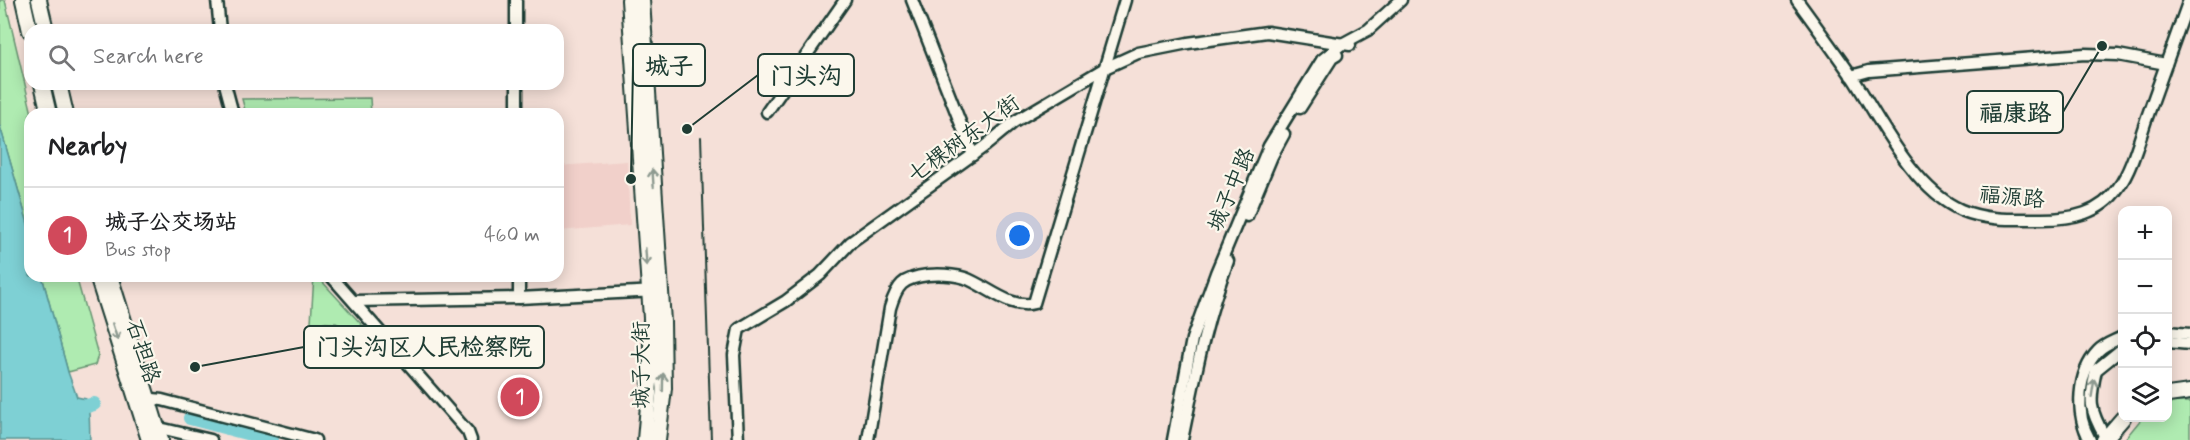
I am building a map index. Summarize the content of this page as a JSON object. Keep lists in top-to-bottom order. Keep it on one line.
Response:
{"streets":{"main road":["石担路","城子大街"],"street":["七棵树东大街","城子中路","福源路"]},"crossings":[["七棵树东大街","城子中路"]],"places":["福康路","门头沟","城子","门头沟区人民检察院"],"page":{"search":"Search here","heading":"Nearby","list":[{"mark":"1","name":"城子公交场站","note":"Bus stop","value":"460 m"}],"map_buttons":["+","−"],"pins":"1"}}
